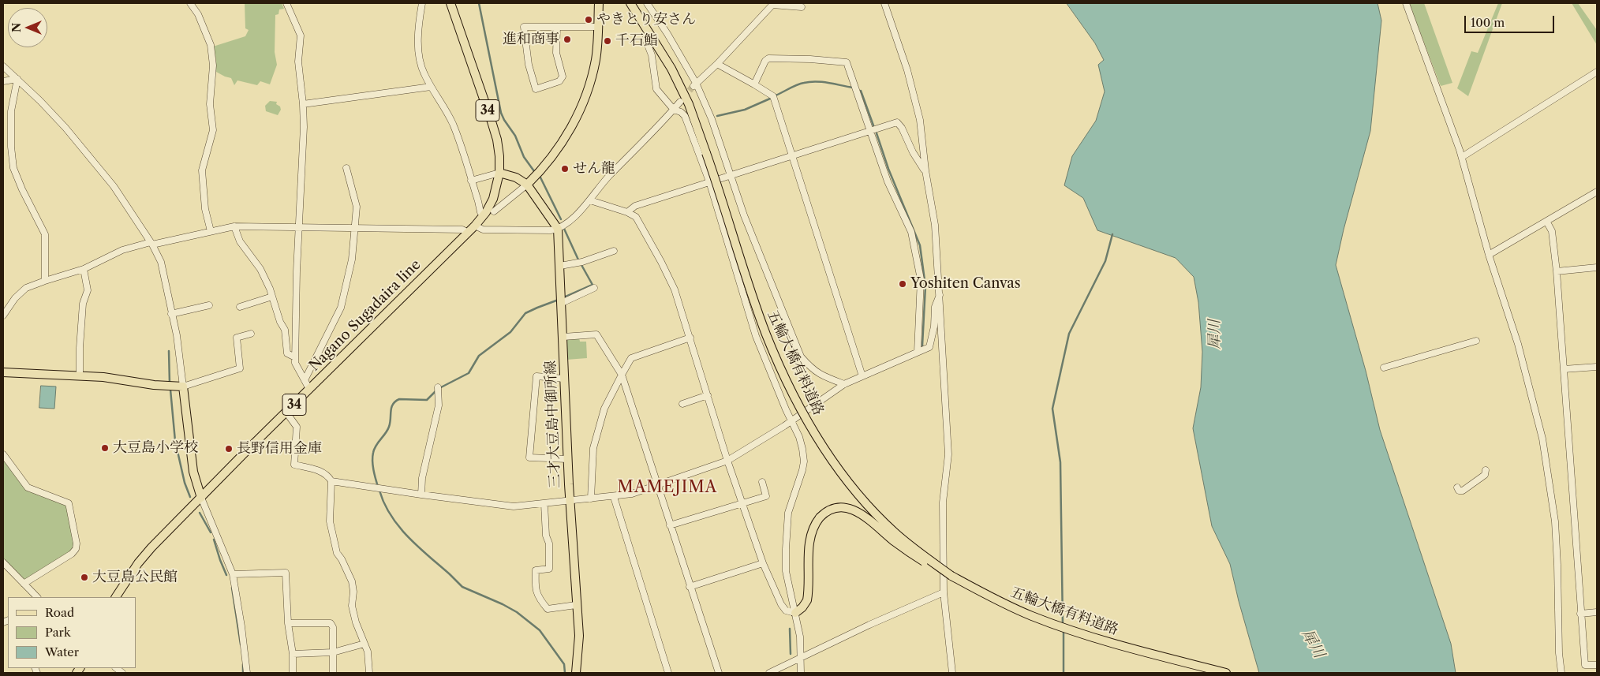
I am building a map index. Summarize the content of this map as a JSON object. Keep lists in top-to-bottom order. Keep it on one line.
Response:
{"streets":{"main road":["34","Nagano Sugadaira line","五輪大橋有料道路","三才大豆島中御所線"]},"districts":["MAMEJIMA"],"water":["犀川"],"places":["やきとり安さん","進和商事","千石鮨","せん龍","Yoshiten Canvas","大豆島小学校","長野信用金庫","大豆島公民館"],"legend":["Road","Park","Water"],"scale_bar":"100 m","north":"left"}
